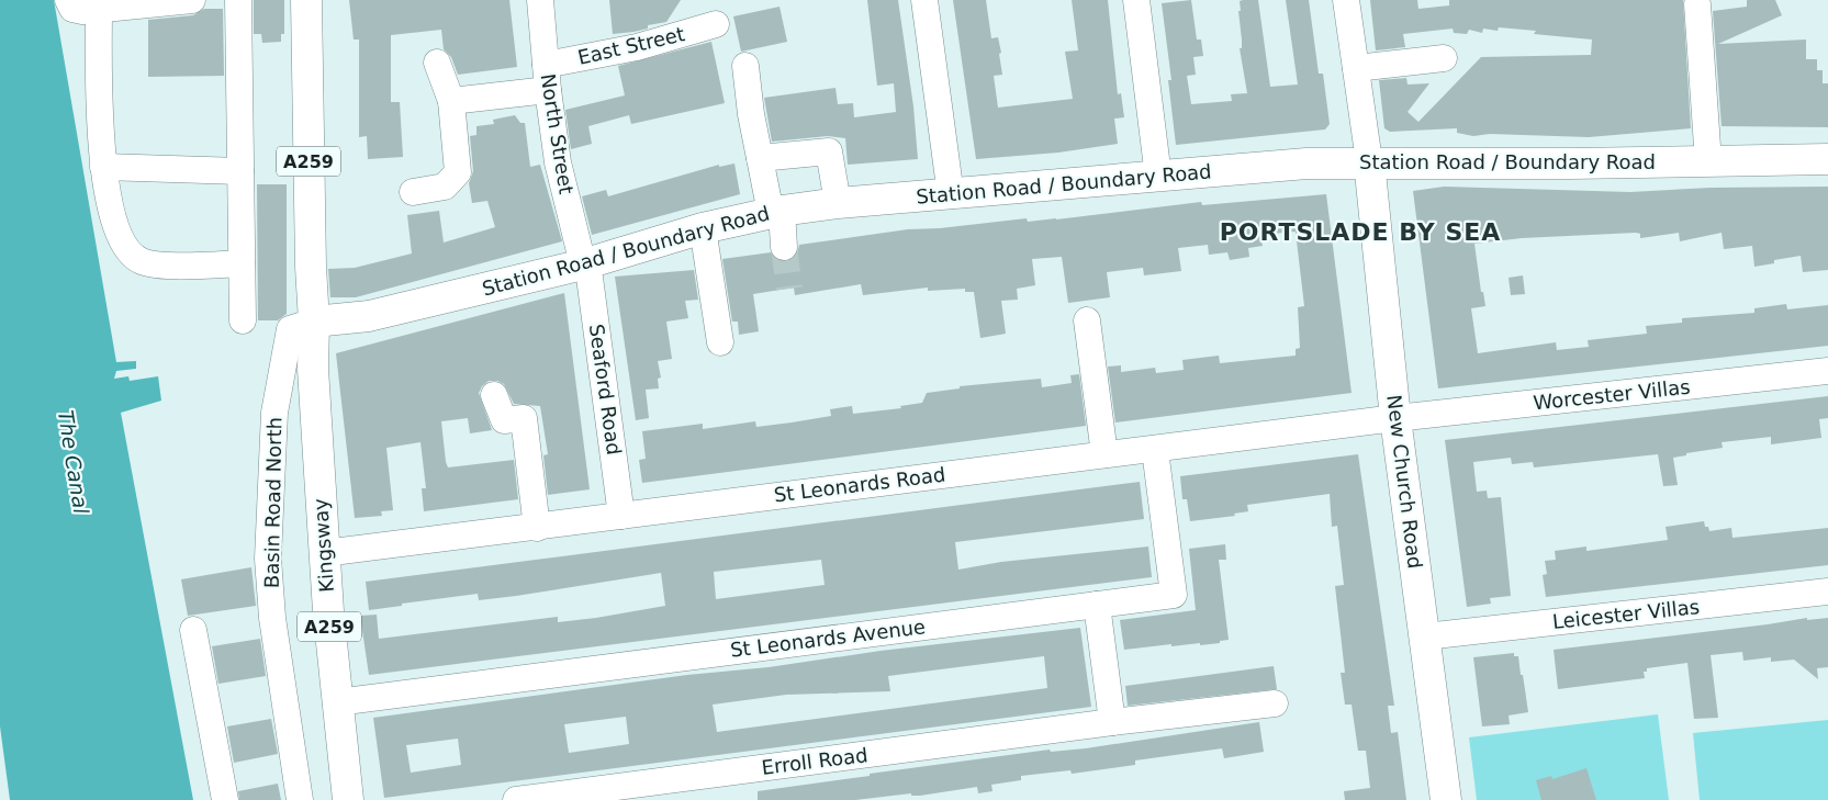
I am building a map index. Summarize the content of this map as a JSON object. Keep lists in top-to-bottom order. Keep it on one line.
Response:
{"streets":{"main road":["A259","Station Road / Boundary Road","New Church Road","Kingsway"],"street":["East Street","North Street","Seaford Road","Worcester Villas","St Leonards Road","Basin Road North","Leicester Villas","St Leonards Avenue","Erroll Road"]},"crossings":[["East Street","North Street"],["North Street","Station Road / Boundary Road"],["North Street","Seaford Road"],["A259","Station Road / Boundary Road"],["A259","Basin Road North"],["A259","Kingsway"],["Station Road / Boundary Road","Seaford Road"],["Station Road / Boundary Road","New Church Road"],["Station Road / Boundary Road","Basin Road North"],["Station Road / Boundary Road","Kingsway"],["Seaford Road","St Leonards Road"],["Worcester Villas","New Church Road"],["Worcester Villas","St Leonards Road"],["New Church Road","St Leonards Road"],["New Church Road","Leicester Villas"],["St Leonards Road","Kingsway"],["St Leonards Road","St Leonards Avenue"],["Basin Road North","Kingsway"],["Kingsway","St Leonards Avenue"]],"districts":["PORTSLADE BY SEA"],"water":["The Canal"]}
